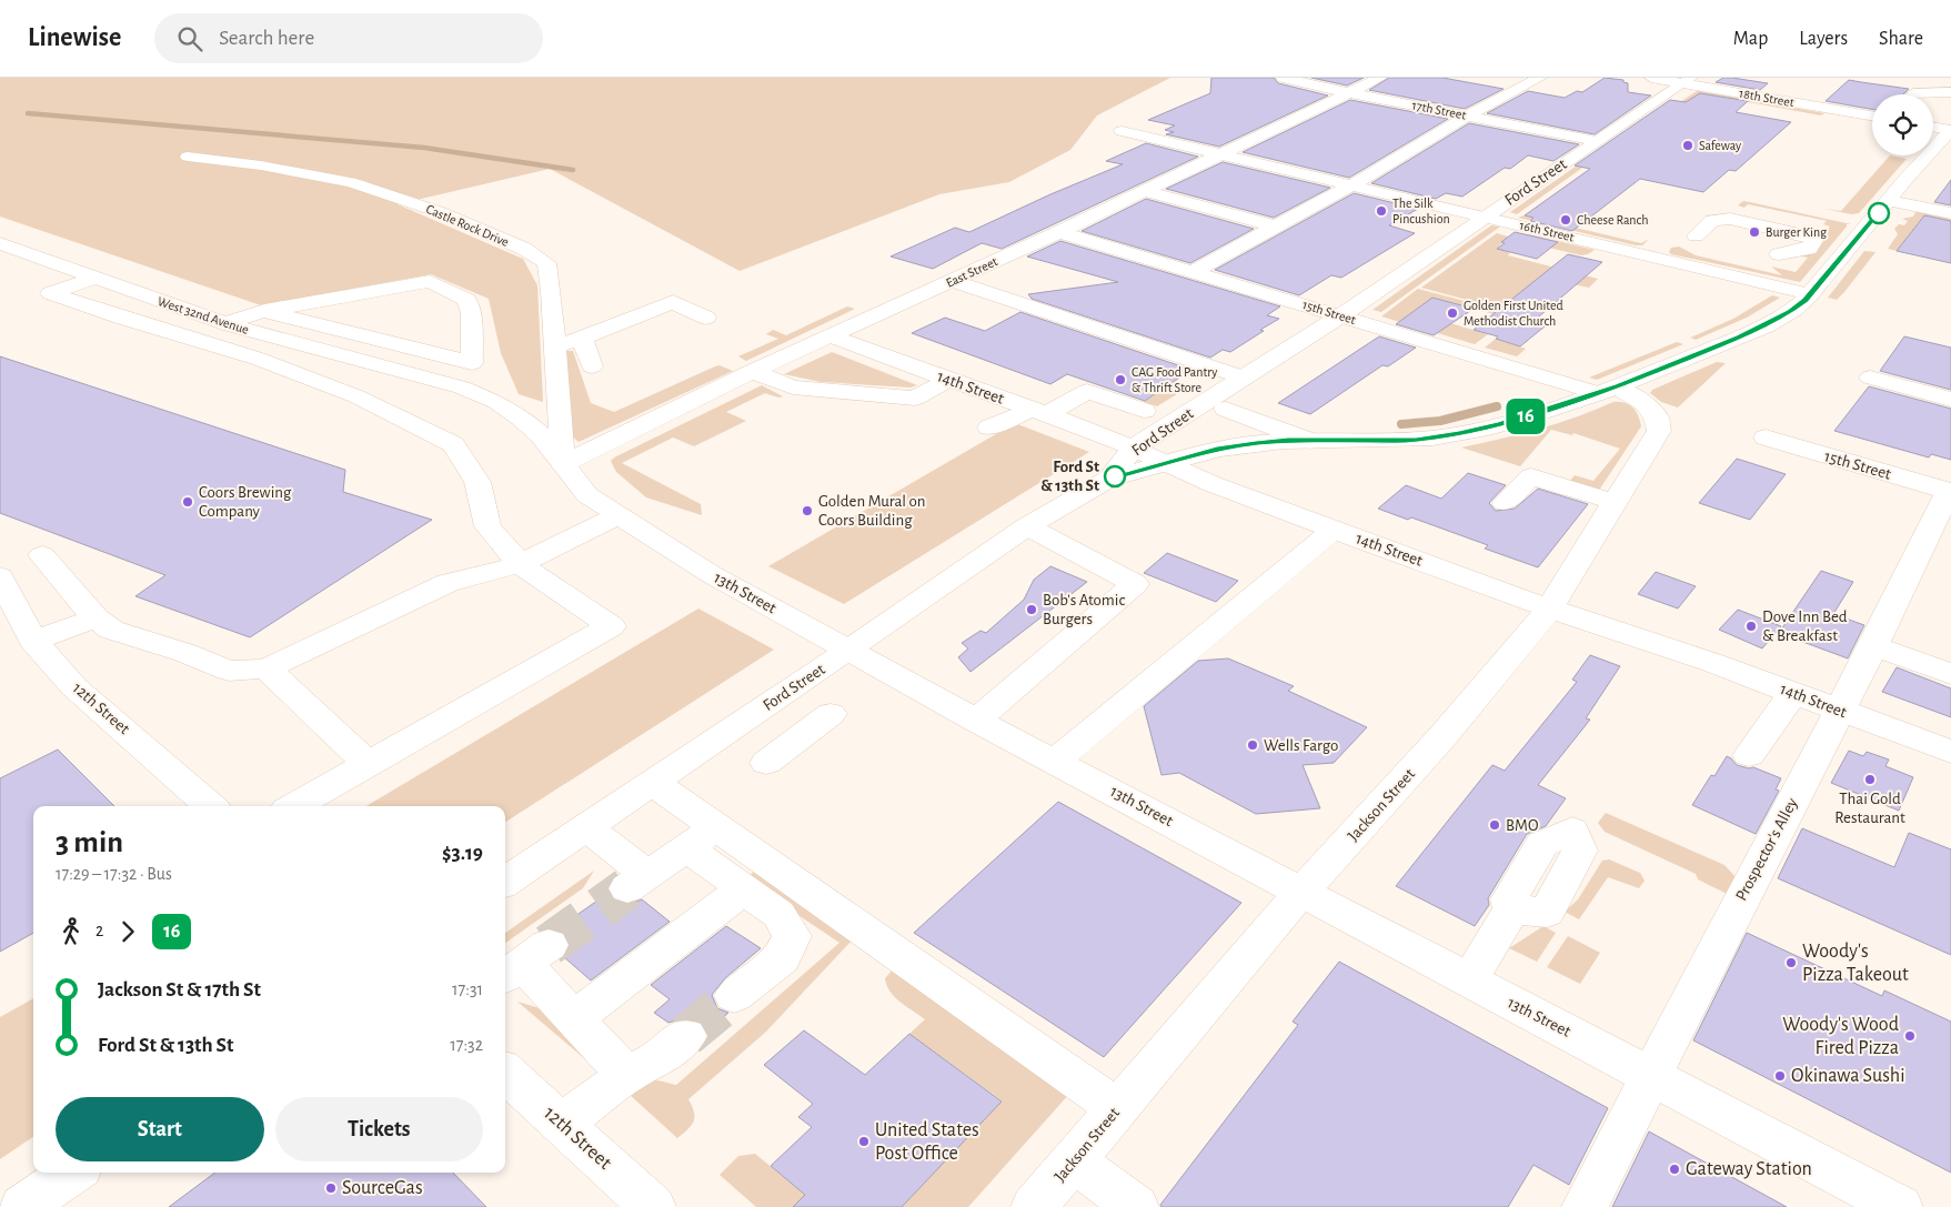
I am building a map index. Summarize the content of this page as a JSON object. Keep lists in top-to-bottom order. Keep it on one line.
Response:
{"streets":{"street":["18th Street","17th Street","Ford Street","Castle Rock Drive","16th Street","East Street","15th Street","West 32nd Avenue","14th Street","13th Street","12th Street","Jackson Street","Prospector's Alley"]},"crossings":[["18th Street","Ford Street"],["17th Street","Ford Street"],["17th Street","East Street"],["Ford Street","16th Street"],["Ford Street","15th Street"],["Ford Street","14th Street"],["Ford Street","13th Street"],["Castle Rock Drive","East Street"],["Castle Rock Drive","13th Street"],["16th Street","East Street"],["East Street","15th Street"],["East Street","14th Street"],["East Street","13th Street"],["15th Street","Jackson Street"],["15th Street","Prospector's Alley"],["West 32nd Avenue","13th Street"],["14th Street","Jackson Street"],["14th Street","Prospector's Alley"],["13th Street","Jackson Street"],["13th Street","Prospector's Alley"]],"places":["Safeway","The Silk Pincushion","Cheese Ranch","Burger King","Golden First United Methodist Church","CAG Food Pantry & Thrift Store","Ford St & 13th St","Coors Brewing Company","Golden Mural on Coors Building","Bob's Atomic Burgers","Dove Inn Bed & Breakfast","Wells Fargo","Thai Gold Restaurant","BMO","Woody's Pizza Takeout","Woody's Wood Fired Pizza","Okinawa Sushi","United States Post Office","Gateway Station","SourceGas"],"lines":["bus line 16"],"page":{"header":"Linewise","search":"Search here","nav":["Map","Layers","Share"],"on_map":"16","heading":["3 min","17:29 – 17:32 · Bus","$3.19"],"legs":["2","16"],"list":[{"name":"Jackson St & 17th St","value":"17:31"},{"name":"Ford St & 13th St","value":"17:32"}],"buttons":["Start","Tickets"]}}
